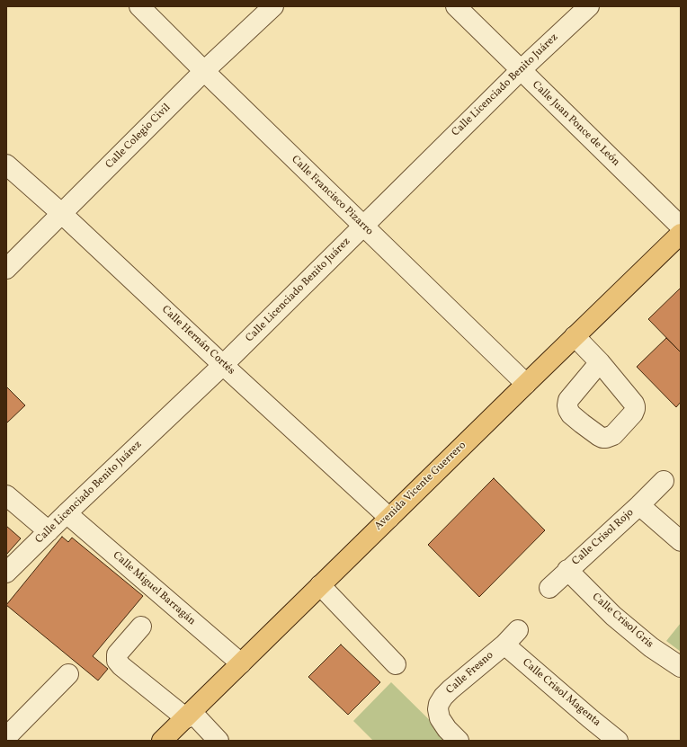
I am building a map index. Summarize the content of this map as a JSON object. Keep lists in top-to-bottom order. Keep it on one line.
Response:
{"streets":{"main road":["Avenida Vicente Guerrero"],"street":["Calle Licenciado Benito Juárez","Calle Juan Ponce de León","Calle Colegio Civil","Calle Francisco Pizarro","Calle Hernán Cortés","Calle Crisol Rojo","Calle Miguel Barragán","Calle Crisol Gris","Calle Fresno","Calle Crisol Magenta"]},"crossings":[["Calle Licenciado Benito Juárez","Calle Juan Ponce de León"],["Calle Licenciado Benito Juárez","Calle Francisco Pizarro"],["Calle Licenciado Benito Juárez","Calle Hernán Cortés"],["Calle Licenciado Benito Juárez","Calle Miguel Barragán"],["Calle Colegio Civil","Calle Francisco Pizarro"],["Calle Colegio Civil","Calle Hernán Cortés"],["Calle Francisco Pizarro","Avenida Vicente Guerrero"],["Calle Hernán Cortés","Avenida Vicente Guerrero"],["Avenida Vicente Guerrero","Calle Miguel Barragán"],["Calle Crisol Rojo","Calle Crisol Gris"],["Calle Fresno","Calle Crisol Magenta"]]}
